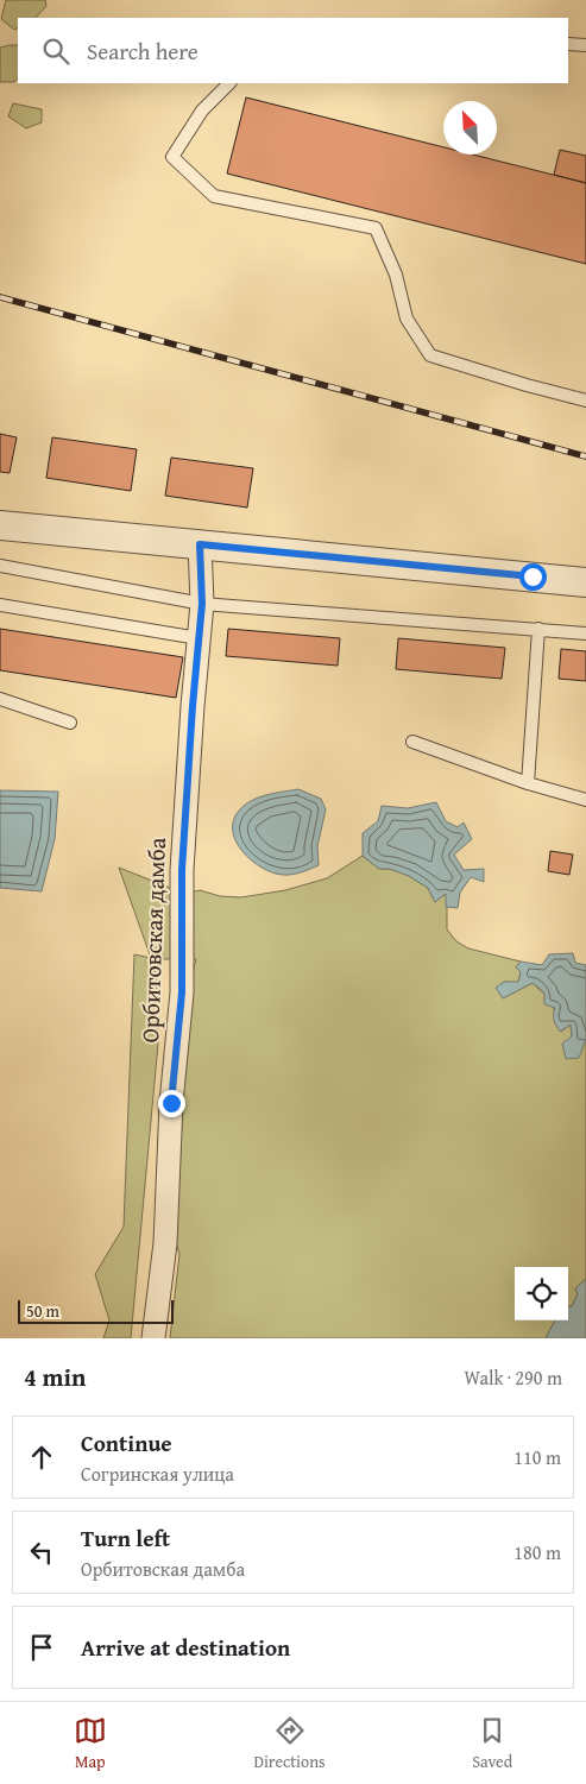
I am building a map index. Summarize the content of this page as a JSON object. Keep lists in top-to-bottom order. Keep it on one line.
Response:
{"streets":{"street":["Орбитовская дамба"]},"scale_bar":"50 m","north":"top left","page":{"search":"Search here","scale":"50 m","heading":["4 min","Walk · 290 m"],"list":[["Continue","Согринская улица","110 m"],["Turn left","Орбитовская дамба","180 m"],"Arrive at destination"],"nav":["Map","Directions","Saved"]}}
